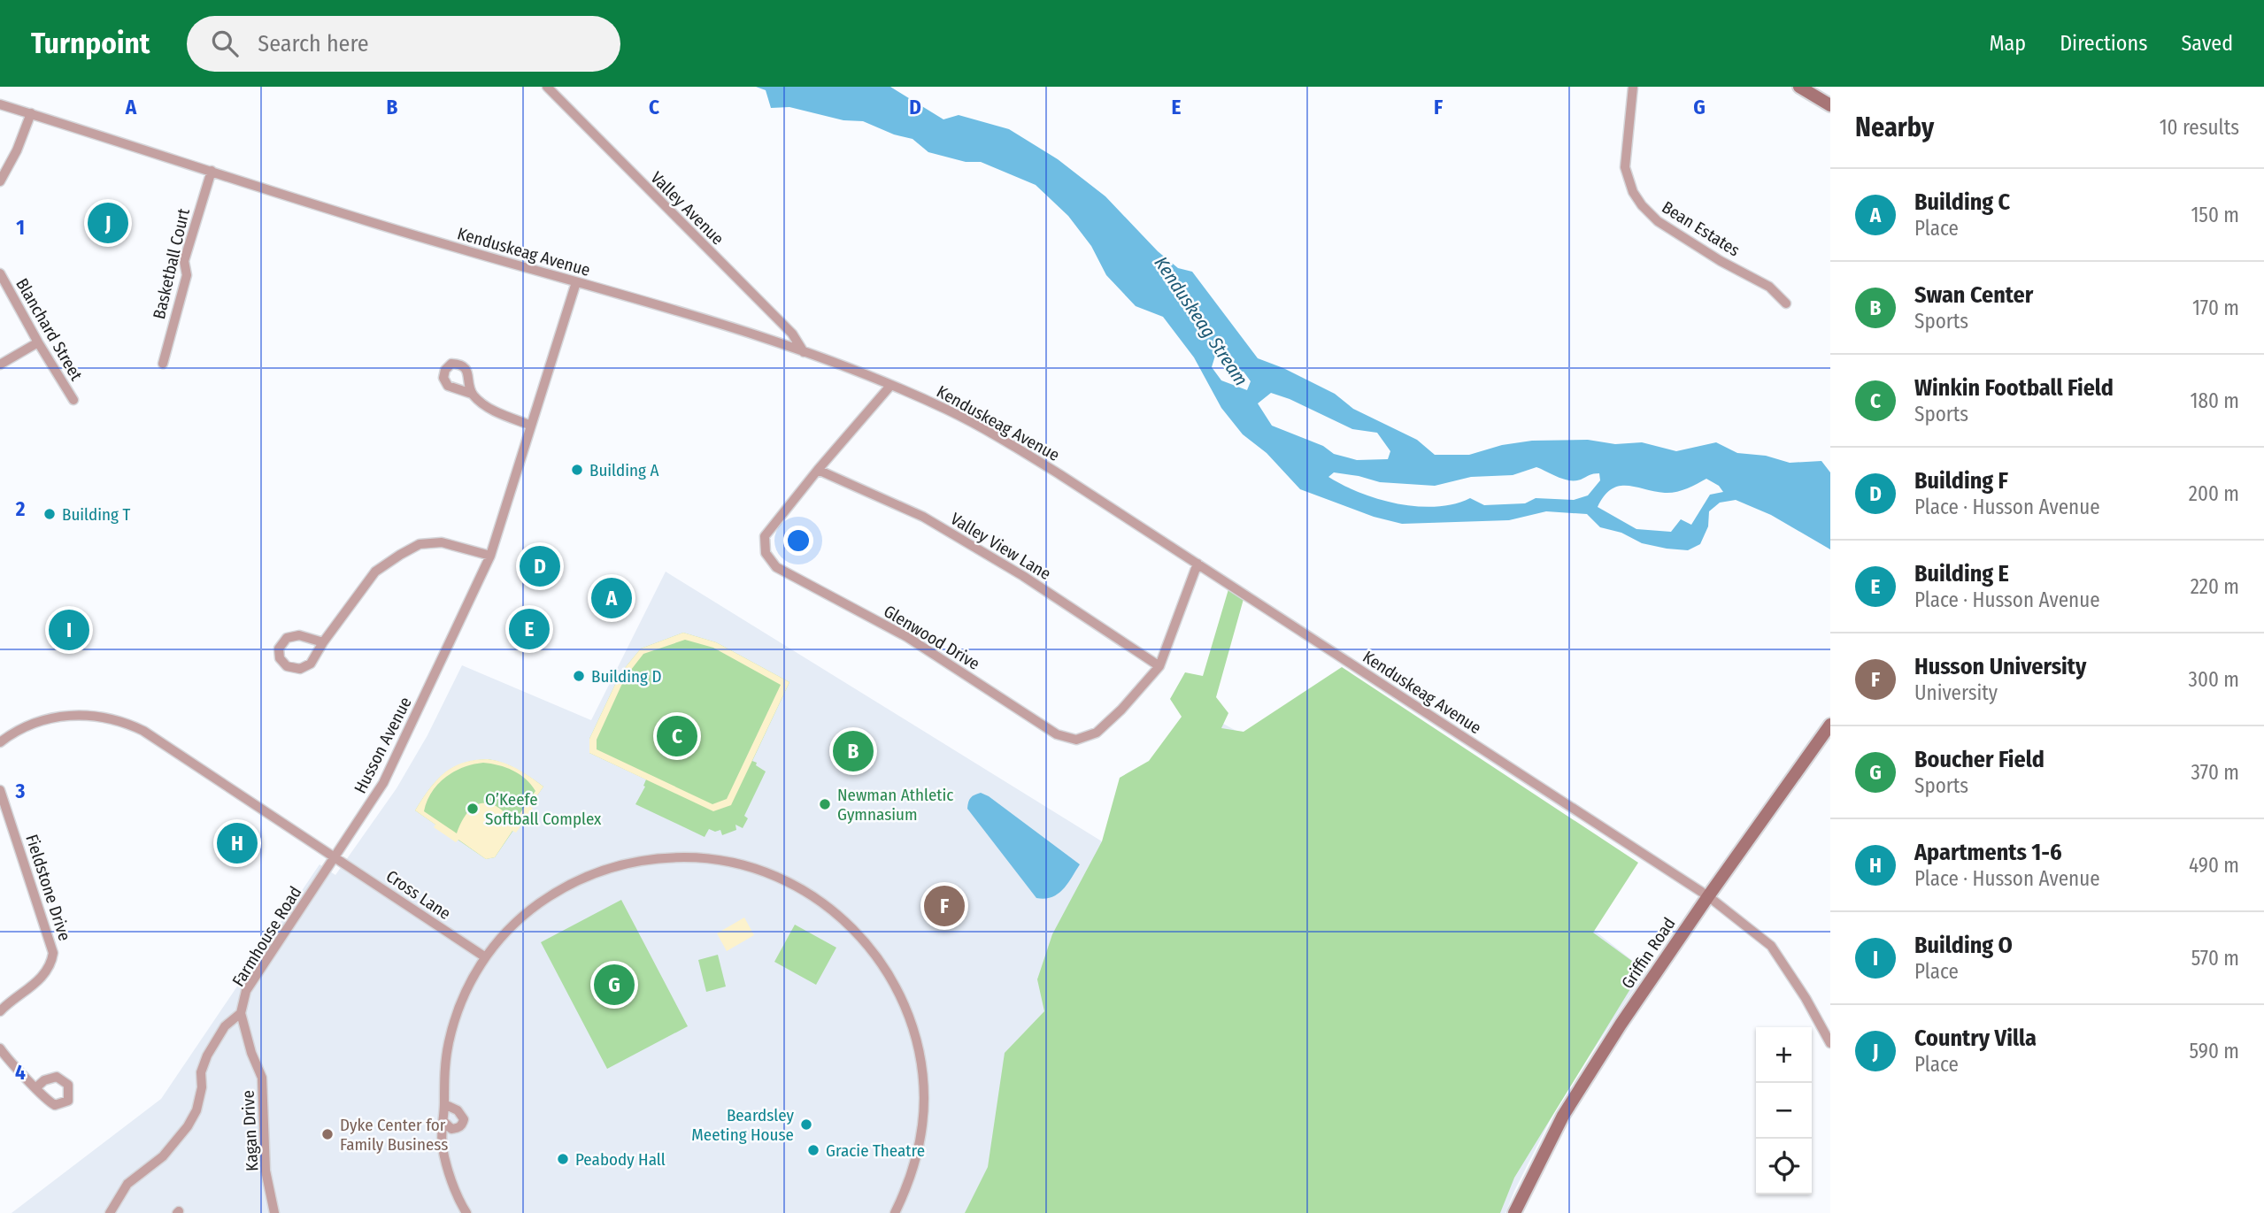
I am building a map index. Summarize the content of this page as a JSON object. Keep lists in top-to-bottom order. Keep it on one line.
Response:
{"streets":{"main road":["Griffin Road"],"street":["Valley Avenue","Bean Estates","Kenduskeag Avenue","Basketball Court","Blanchard Street","Valley View Lane","Glenwood Drive","Husson Avenue","Fieldstone Drive","Cross Lane","Farmhouse Road","Kagan Drive"]},"crossings":[["Valley Avenue","Kenduskeag Avenue"],["Kenduskeag Avenue","Basketball Court"],["Kenduskeag Avenue","Glenwood Drive"],["Kenduskeag Avenue","Husson Avenue"],["Kenduskeag Avenue","Griffin Road"],["Valley View Lane","Glenwood Drive"],["Husson Avenue","Cross Lane"],["Husson Avenue","Farmhouse Road"],["Cross Lane","Farmhouse Road"],["Farmhouse Road","Kagan Drive"]],"water":["Kenduskeag Stream"],"places":["Building A","Building T","Building D","Newman Athletic Gymnasium","O’Keefe Softball Complex","Beardsley Meeting House","Dyke Center for Family Business","Gracie Theatre","Peabody Hall"],"page":{"header":"Turnpoint","search":"Search here","nav":["Map","Directions","Saved"],"heading":["Nearby","10 results"],"list":[{"mark":"A","name":"Building C","note":"Place","value":"150 m"},{"mark":"B","name":"Swan Center","note":"Sports","value":"170 m"},{"mark":"C","name":"Winkin Football Field","note":"Sports","value":"180 m"},{"mark":"D","name":"Building F","note":"Place · Husson Avenue","value":"200 m"},{"mark":"E","name":"Building E","note":"Place · Husson Avenue","value":"220 m"},{"mark":"F","name":"Husson University","note":"University","value":"300 m"},{"mark":"G","name":"Boucher Field","note":"Sports","value":"370 m"},{"mark":"H","name":"Apartments 1-6","note":"Place · Husson Avenue","value":"490 m"},{"mark":"I","name":"Building O","note":"Place","value":"570 m"},{"mark":"J","name":"Country Villa","note":"Place","value":"590 m"}],"pins":["J","D","A","E","I","C","B","H","F","G"],"map_buttons":["+","−"]},"grid":{"columns":["A","B","C","D","E","F","G"],"rows":["1","2","3","4"]}}
